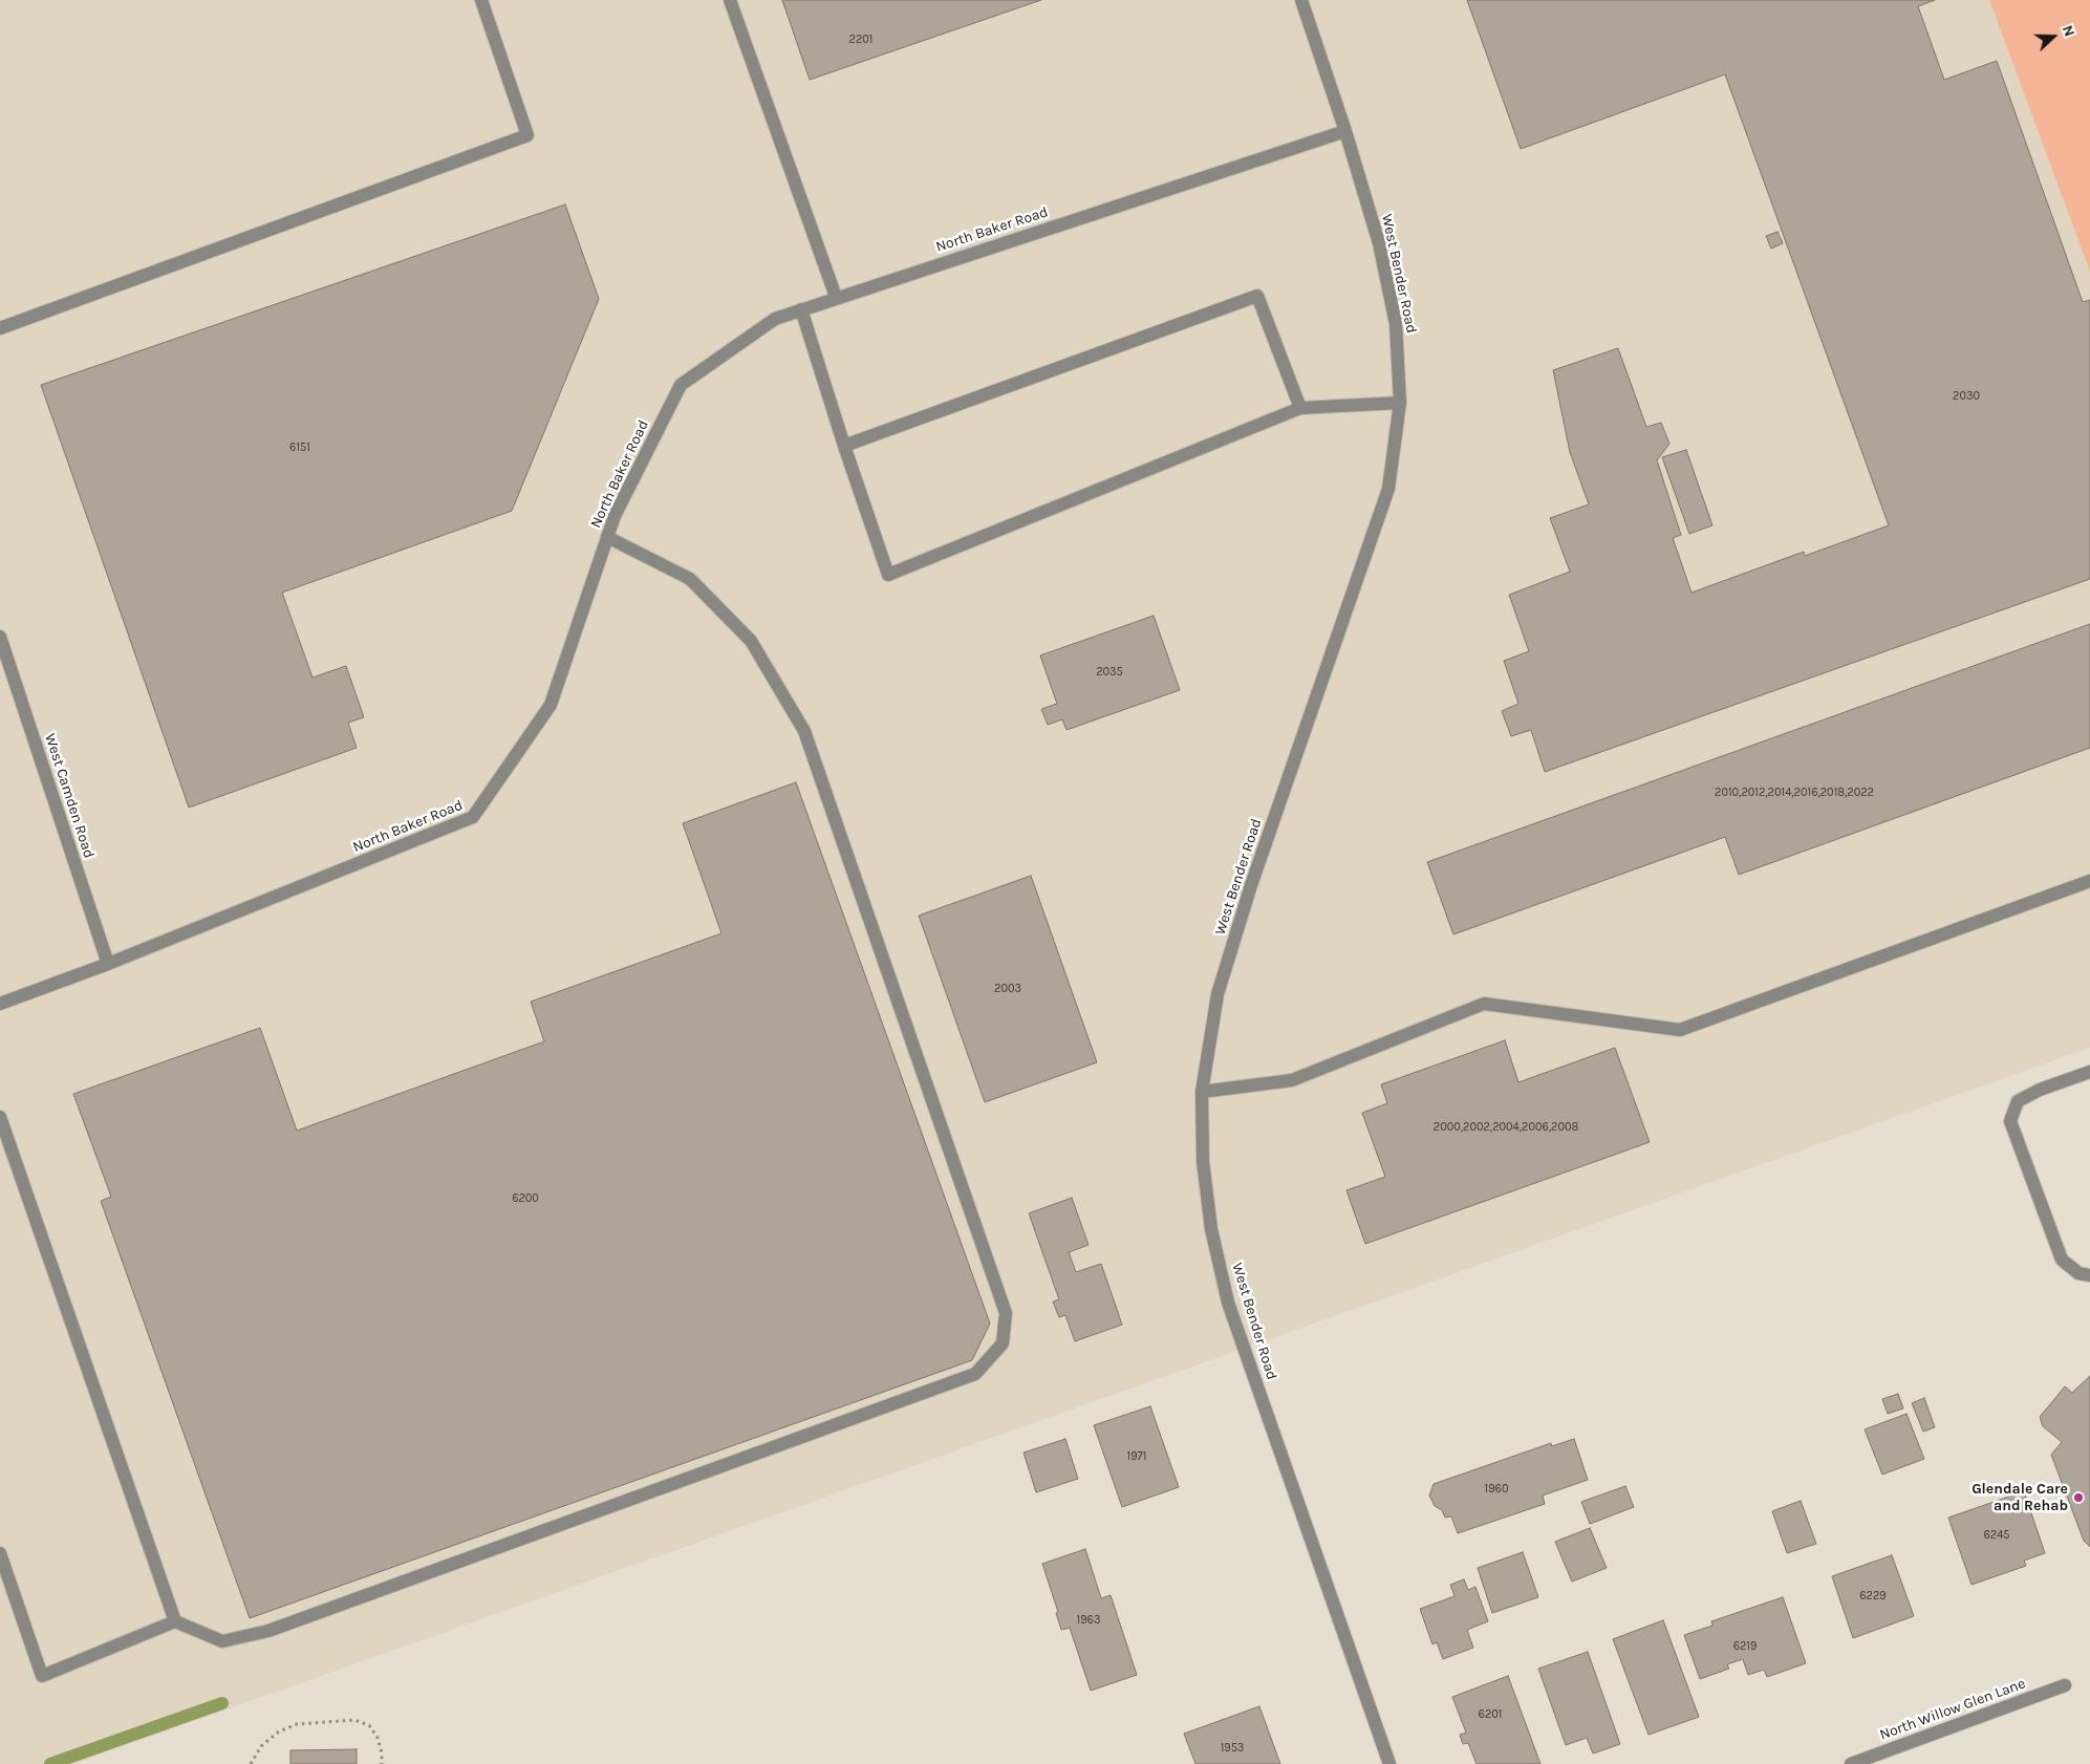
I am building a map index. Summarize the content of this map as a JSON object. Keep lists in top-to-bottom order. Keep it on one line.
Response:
{"streets":{"street":["North Baker Road","West Bender Road","West Camden Road","North Willow Glen Lane"]},"crossings":[["North Baker Road","West Bender Road"],["North Baker Road","West Camden Road"]],"places":["Glendale Care and Rehab"],"house_numbers":["2201","2030","6151","2035","2010,2012,2014,2016,2018,2022","2003","2000,2002,2004,2006,2008","6200","1971","1960","6245","6229","1963","6219","6201","1953"],"north":"right"}
